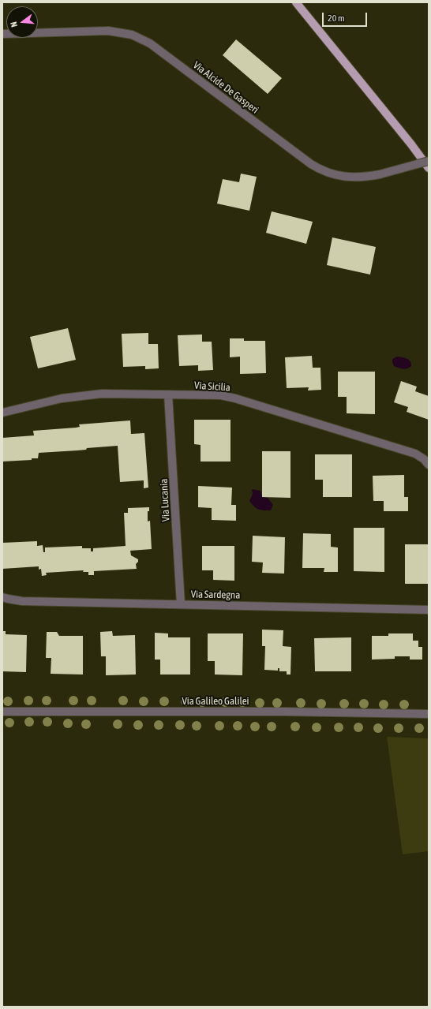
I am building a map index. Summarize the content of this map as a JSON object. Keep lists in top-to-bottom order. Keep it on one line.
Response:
{"streets":{"street":["Via Alcide De Gasperi","Via Sicilia","Via Lucania","Via Sardegna","Via Galileo Galilei"]},"crossings":[["Via Sicilia","Via Lucania"],["Via Lucania","Via Sardegna"]],"scale_bar":"20 m","north":"left"}
